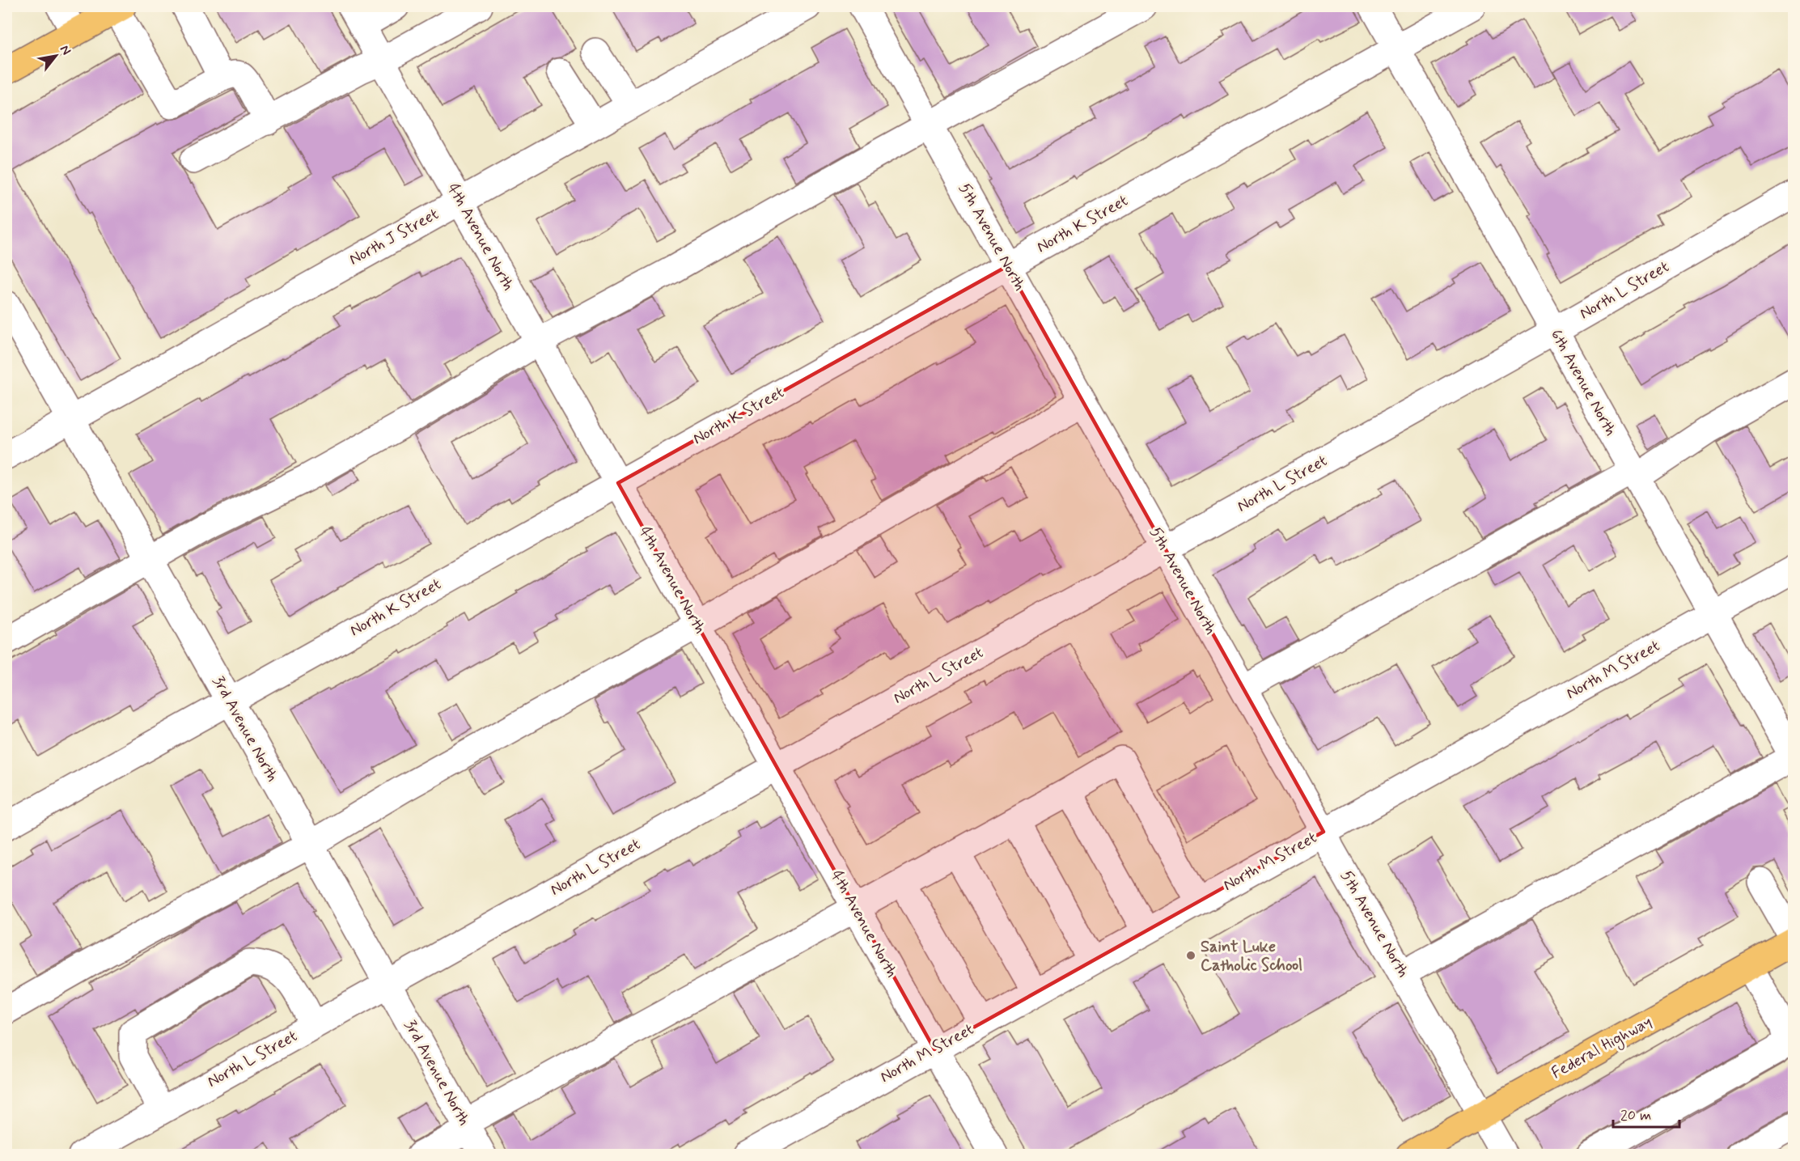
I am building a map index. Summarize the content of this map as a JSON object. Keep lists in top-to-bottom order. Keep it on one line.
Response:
{"streets":{"main road":["Federal Highway"],"street":["North K Street","North J Street","4th Avenue North","5th Avenue North","North L Street","6th Avenue North","North M Street","3rd Avenue North"]},"crossings":[["North K Street","4th Avenue North"],["North K Street","5th Avenue North"],["North K Street","6th Avenue North"],["North K Street","3rd Avenue North"],["North J Street","4th Avenue North"],["North J Street","3rd Avenue North"],["4th Avenue North","North L Street"],["4th Avenue North","North M Street"],["5th Avenue North","North L Street"],["5th Avenue North","North M Street"],["5th Avenue North","Federal Highway"],["North L Street","6th Avenue North"],["North L Street","3rd Avenue North"],["6th Avenue North","North M Street"]],"places":["Saint Luke Catholic School"],"scale_bar":"20 m","north":"top right"}
